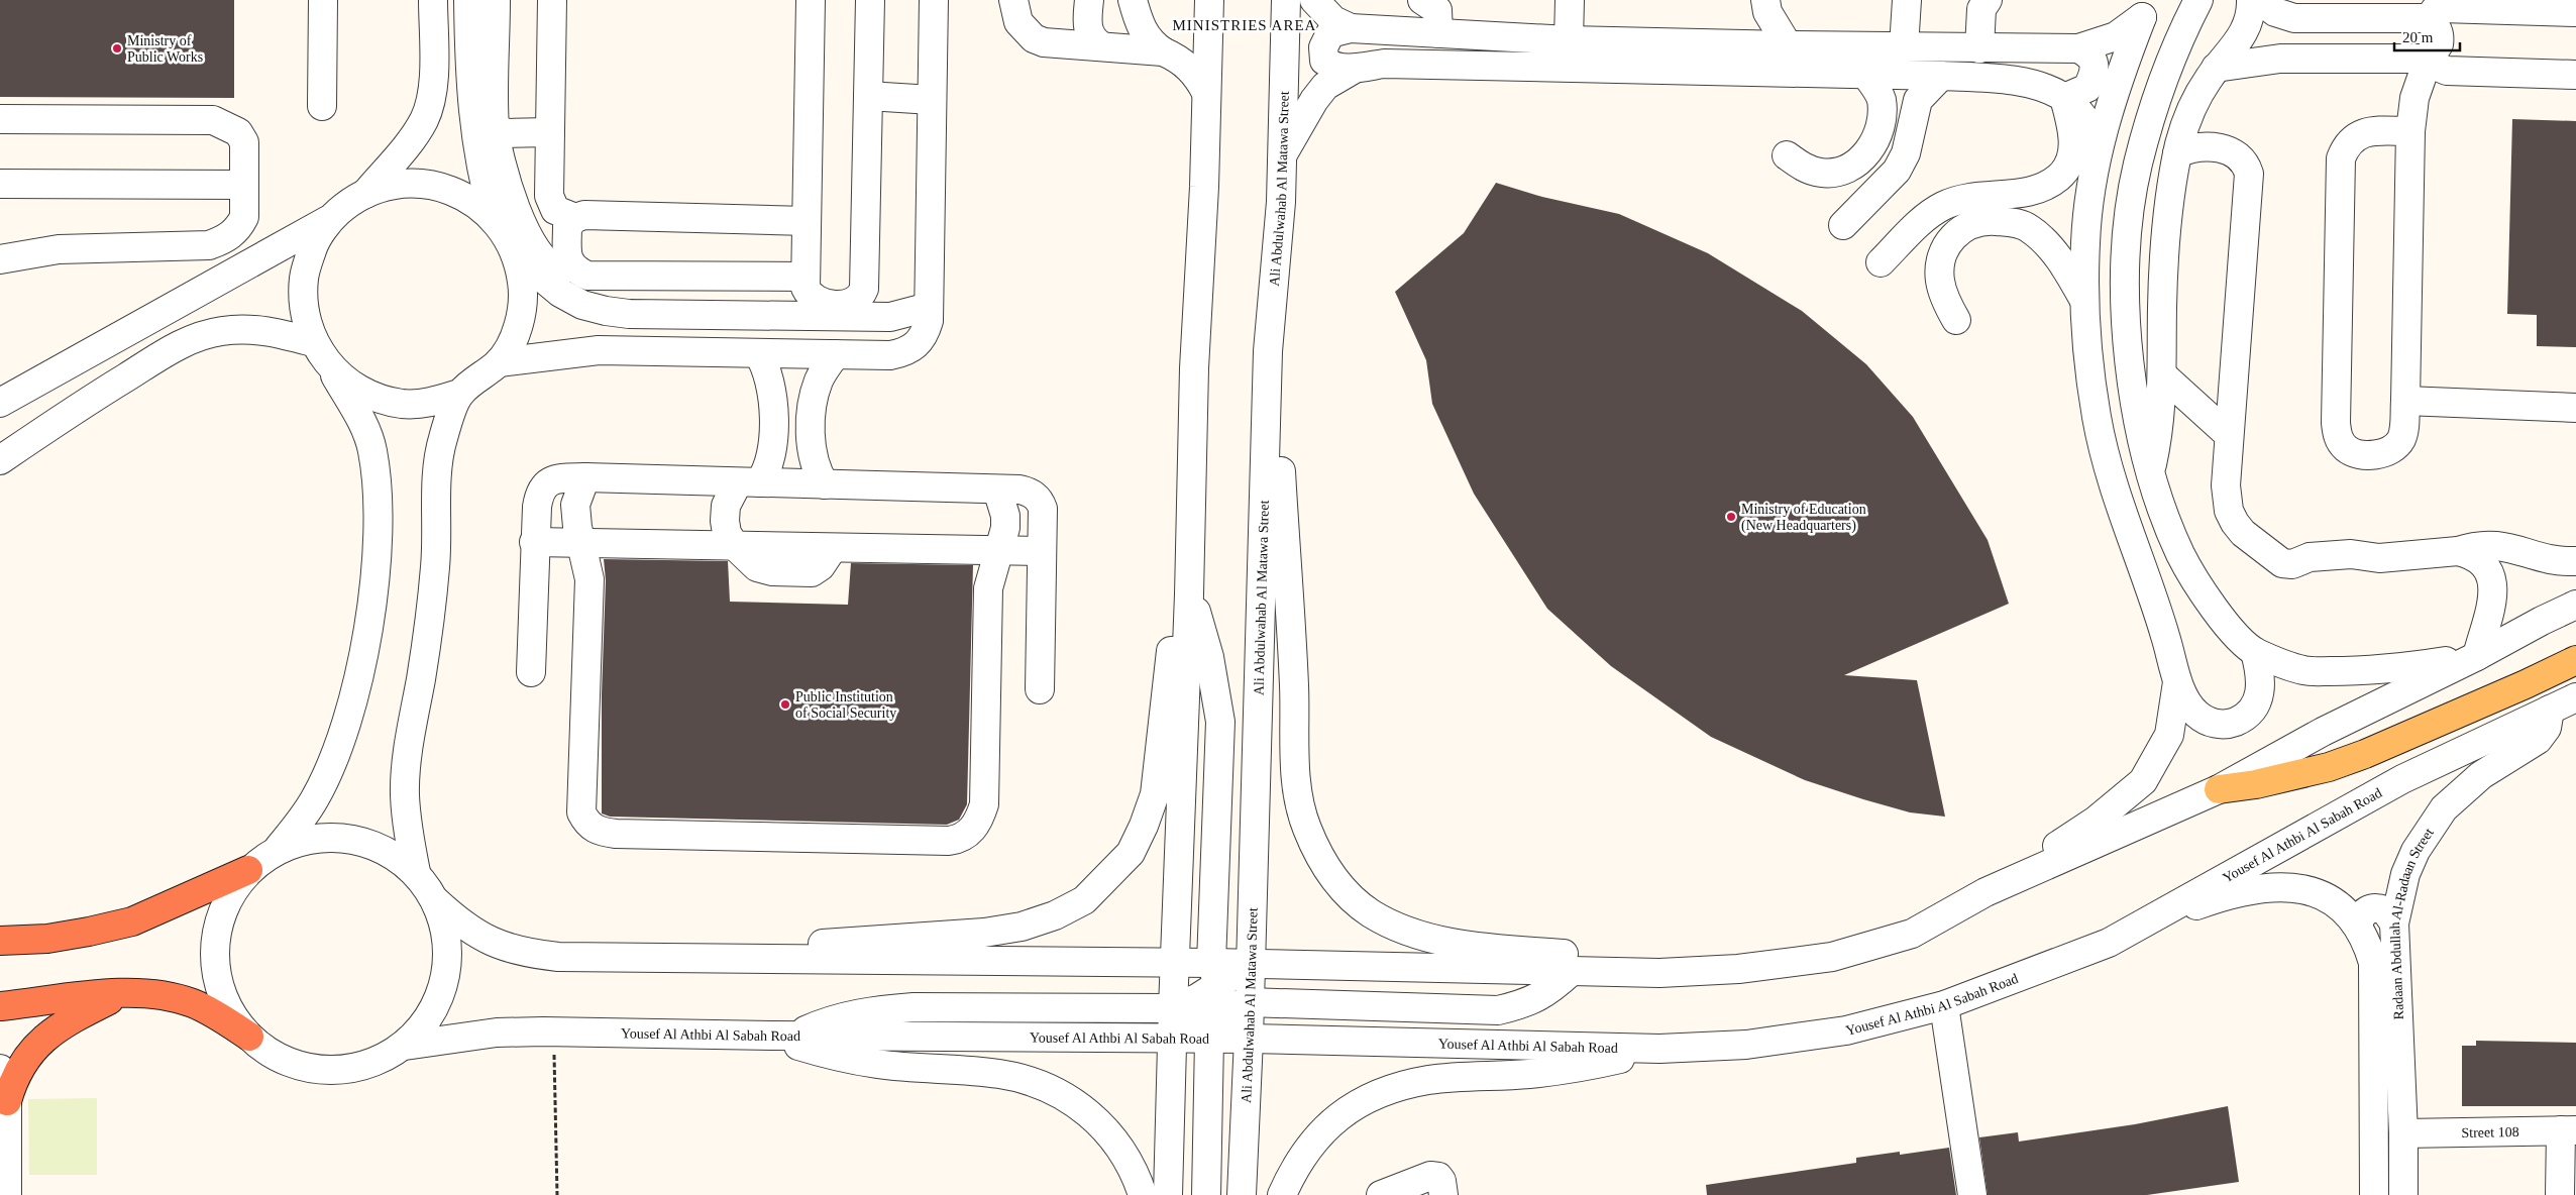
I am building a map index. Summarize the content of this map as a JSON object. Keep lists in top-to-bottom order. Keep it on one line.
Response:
{"streets":{"street":["Ali Abdulwahab Al Matawa Street","Yousef Al Athbi Al Sabah Road","Radaan Abdullah Al-Radaan Street","Street 108"]},"crossings":[["Ali Abdulwahab Al Matawa Street","Yousef Al Athbi Al Sabah Road"],["Yousef Al Athbi Al Sabah Road","Radaan Abdullah Al-Radaan Street"],["Radaan Abdullah Al-Radaan Street","Street 108"]],"districts":["MINISTRIES AREA"],"places":["Ministry of Public Works","Ministry of Education (New Headquarters)","Public Institution of Social Security"],"scale_bar":"20 m"}
